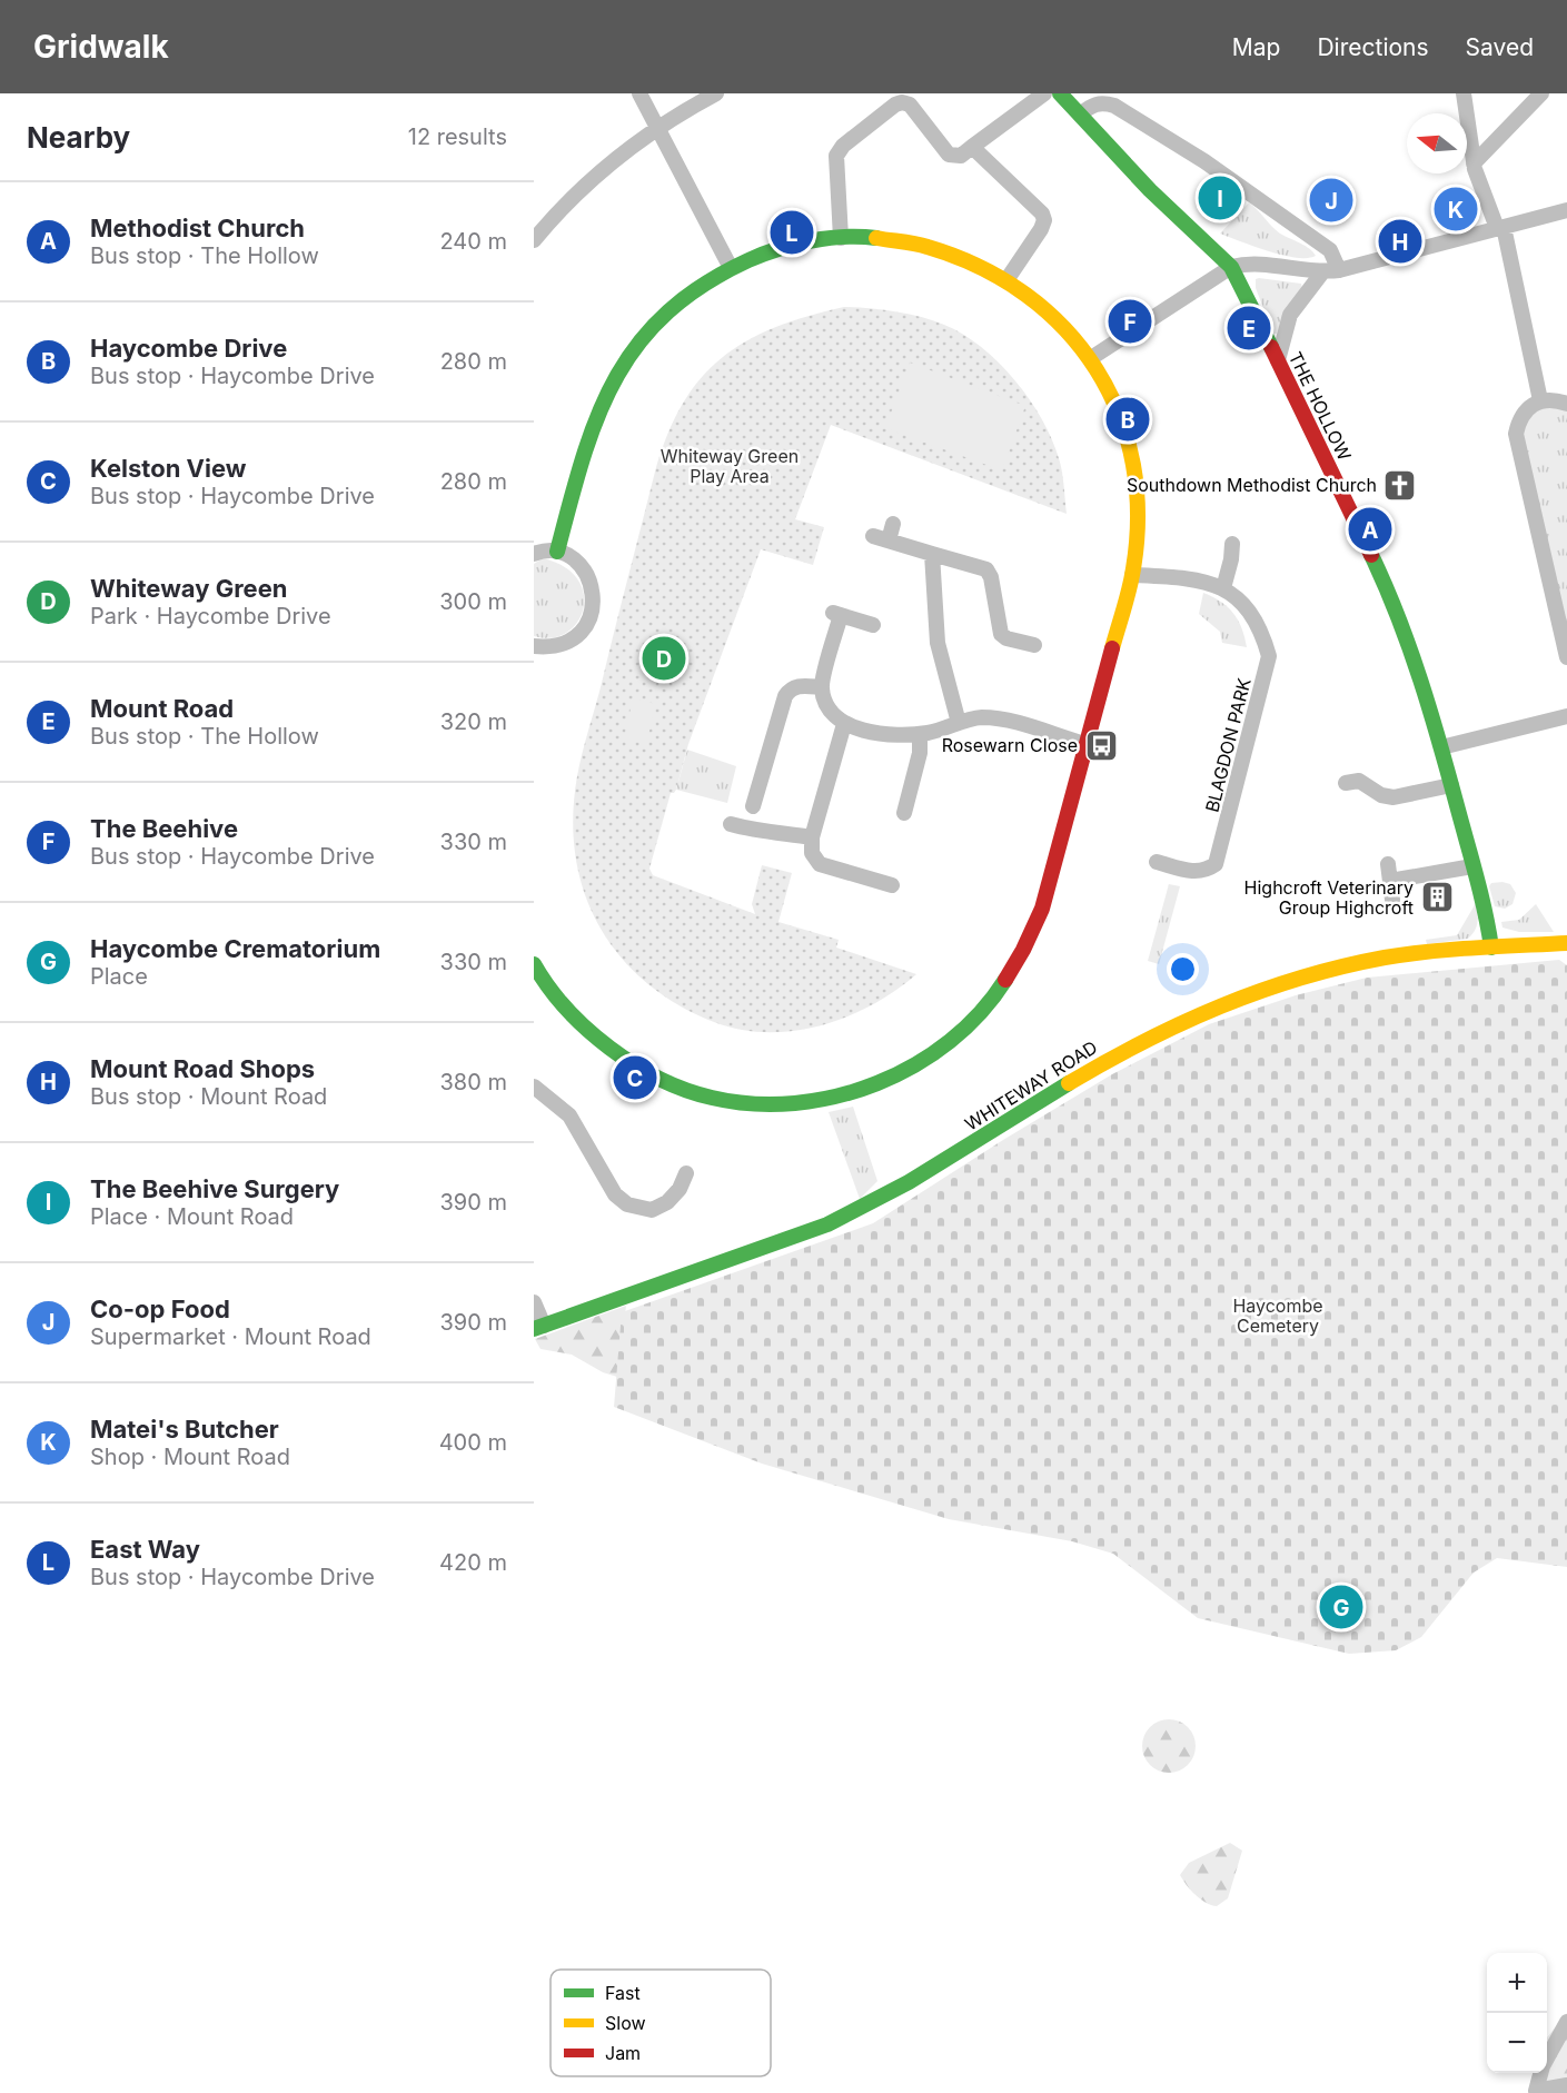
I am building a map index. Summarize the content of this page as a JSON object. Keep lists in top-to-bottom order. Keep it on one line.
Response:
{"streets":{"street":["THE HOLLOW","BLAGDON PARK","WHITEWAY ROAD"]},"crossings":[["THE HOLLOW","WHITEWAY ROAD"]],"parks":["Whiteway Green Play Area","Haycombe Cemetery"],"places":{"church":["Southdown Methodist Church"],"bus stop":["Rosewarn Close"],"building":["Highcroft Veterinary Group Highcroft"]},"legend":["Fast","Slow","Jam"],"north":"left","page":{"header":"Gridwalk","nav":["Map","Directions","Saved"],"heading":["Nearby","12 results"],"pins":["I","J","K","L","H","F","E","B","A","D","C","G"],"list":[{"mark":"A","name":"Methodist Church","note":"Bus stop · The Hollow","value":"240 m"},{"mark":"B","name":"Haycombe Drive","note":"Bus stop · Haycombe Drive","value":"280 m"},{"mark":"C","name":"Kelston View","note":"Bus stop · Haycombe Drive","value":"280 m"},{"mark":"D","name":"Whiteway Green","note":"Park · Haycombe Drive","value":"300 m"},{"mark":"E","name":"Mount Road","note":"Bus stop · The Hollow","value":"320 m"},{"mark":"F","name":"The Beehive","note":"Bus stop · Haycombe Drive","value":"330 m"},{"mark":"G","name":"Haycombe Crematorium","note":"Place","value":"330 m"},{"mark":"H","name":"Mount Road Shops","note":"Bus stop · Mount Road","value":"380 m"},{"mark":"I","name":"The Beehive Surgery","note":"Place · Mount Road","value":"390 m"},{"mark":"J","name":"Co-op Food","note":"Supermarket · Mount Road","value":"390 m"},{"mark":"K","name":"Matei's Butcher","note":"Shop · Mount Road","value":"400 m"},{"mark":"L","name":"East Way","note":"Bus stop · Haycombe Drive","value":"420 m"}],"map_buttons":["+","−"]}}
